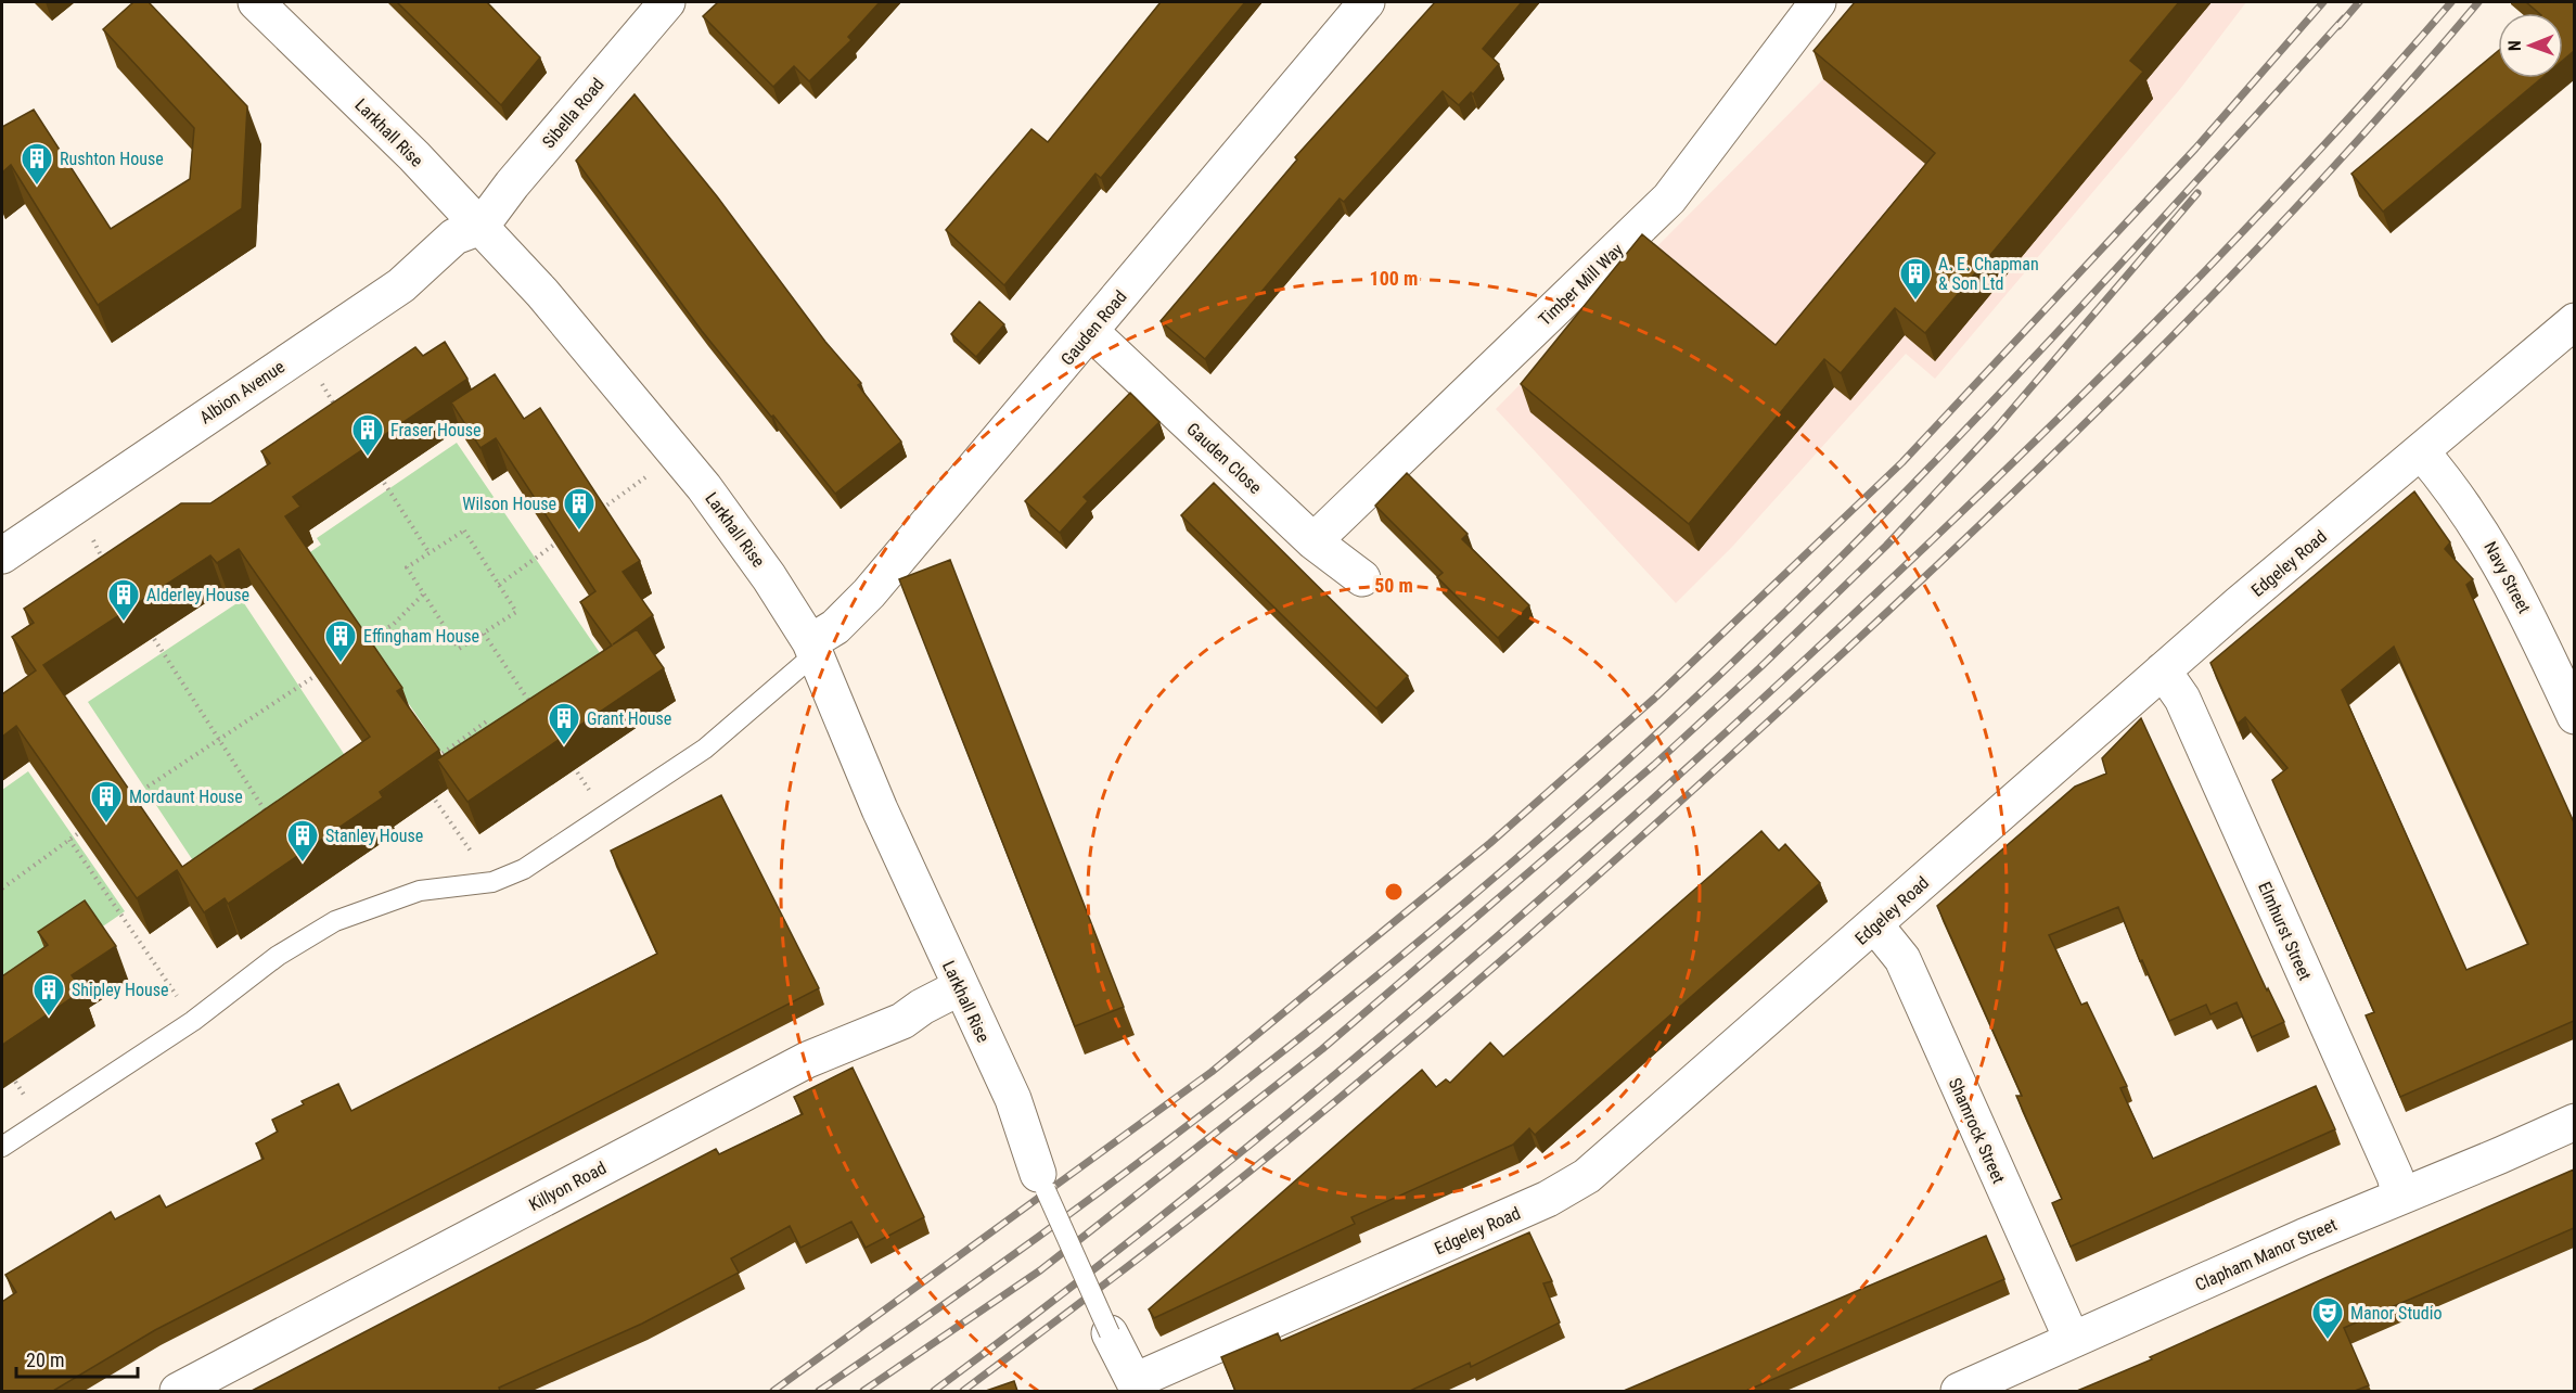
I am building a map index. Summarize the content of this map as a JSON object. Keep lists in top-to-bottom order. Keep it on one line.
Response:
{"streets":{"street":["Sibella Road","Larkhall Rise","Timber Mill Way","Gauden Road","Albion Avenue","Gauden Close","Edgeley Road","Navy Street","Elmhurst Street","Shamrock Street","Killyon Road","Clapham Manor Street"]},"crossings":[["Sibella Road","Larkhall Rise"],["Sibella Road","Albion Avenue"],["Larkhall Rise","Gauden Road"],["Larkhall Rise","Albion Avenue"],["Larkhall Rise","Killyon Road"],["Timber Mill Way","Gauden Close"],["Gauden Road","Gauden Close"],["Edgeley Road","Navy Street"],["Edgeley Road","Elmhurst Street"],["Edgeley Road","Shamrock Street"],["Elmhurst Street","Clapham Manor Street"],["Shamrock Street","Clapham Manor Street"]],"places":{"building":["Rushton House","A. E. Chapman & Son Ltd","Fraser House","Wilson House","Alderley House","Effingham House","Grant House","Mordaunt House","Stanley House","Shipley House"],"theatre":["Manor Studio"]},"scale_bar":"20 m","north":"left","rings":["100 m","50 m"]}
